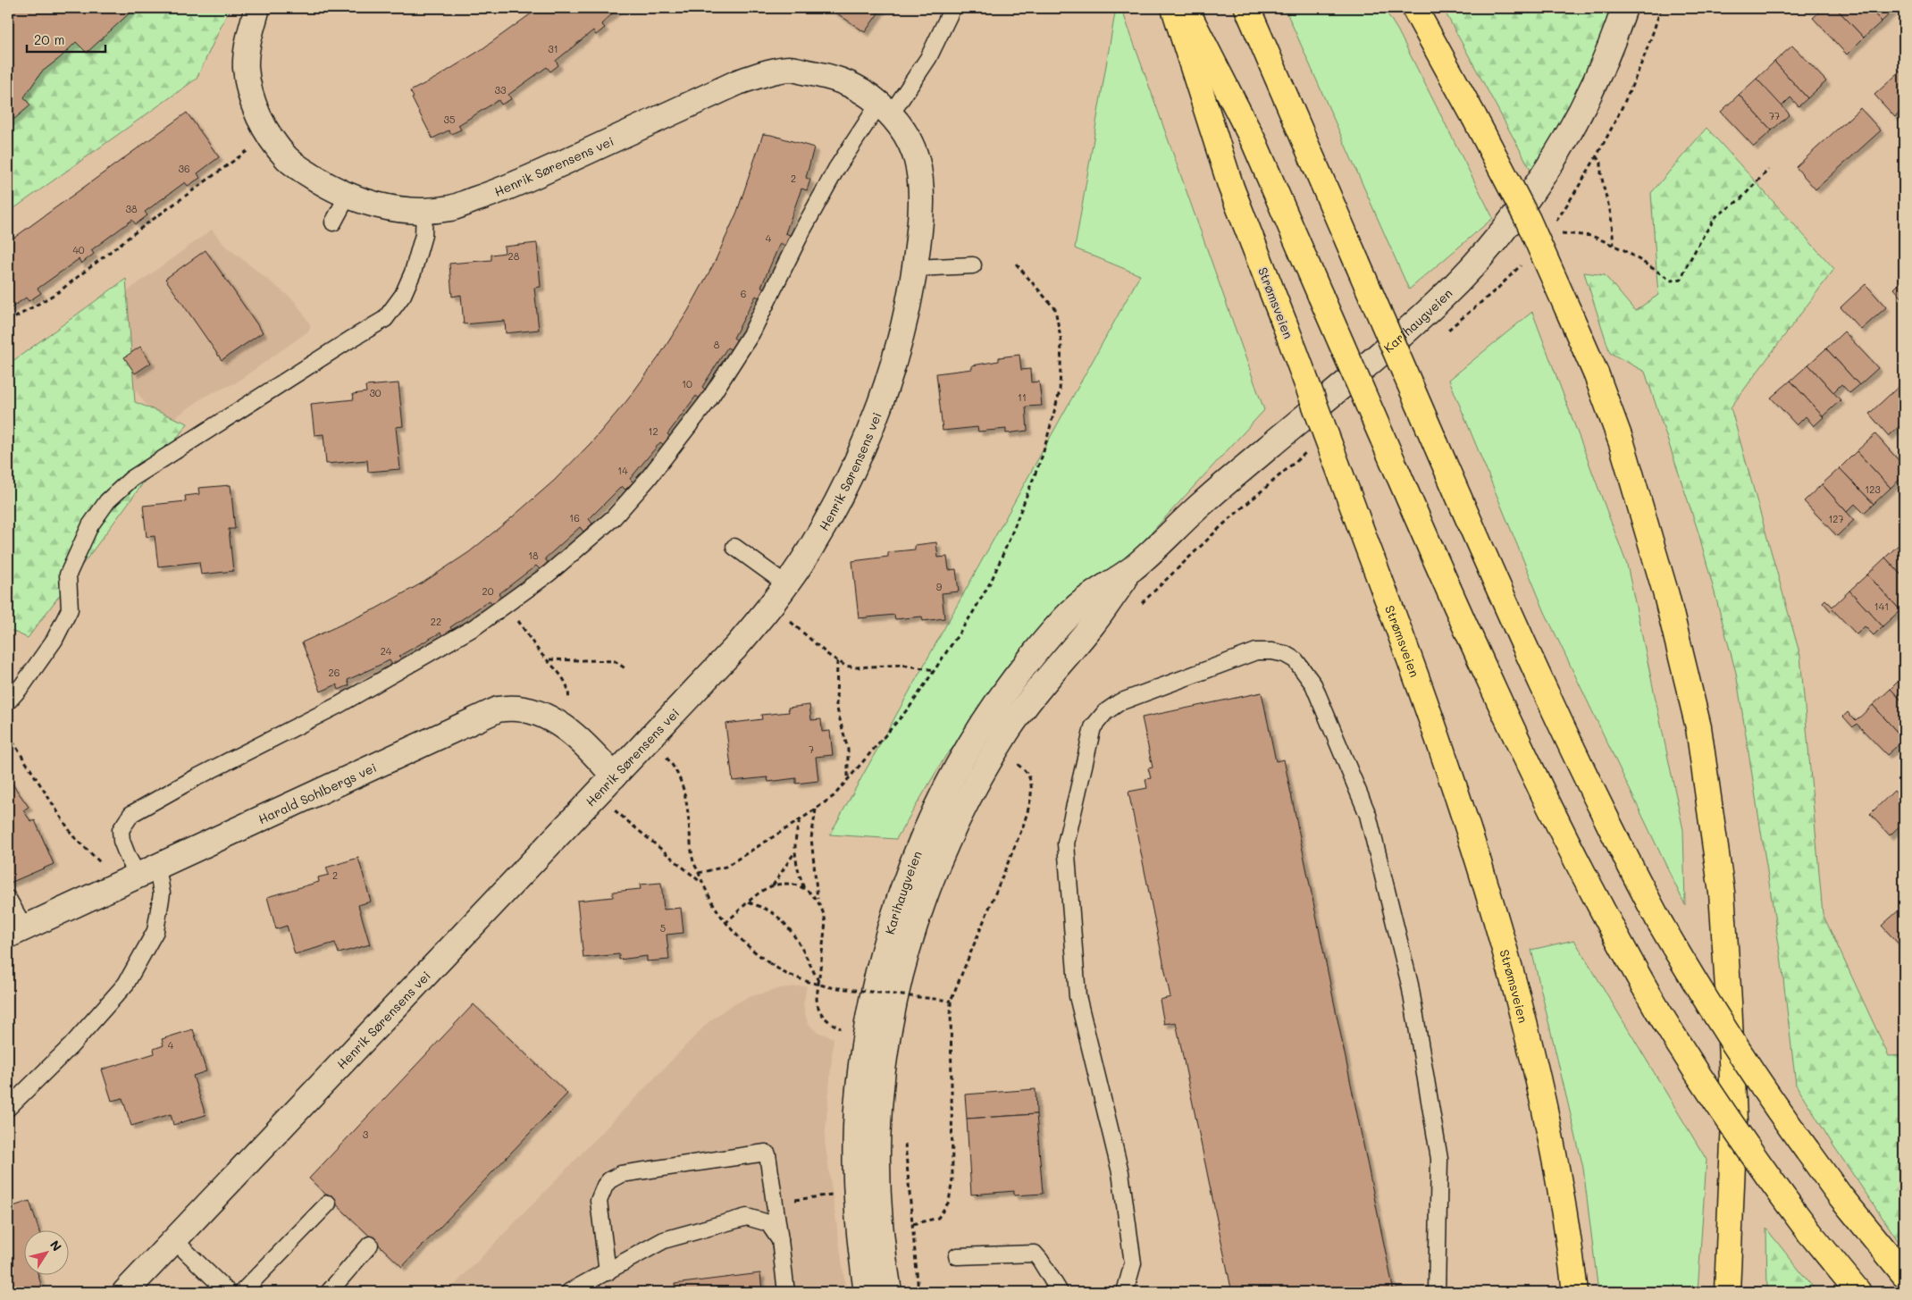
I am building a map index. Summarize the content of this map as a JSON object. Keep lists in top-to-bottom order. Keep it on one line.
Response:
{"streets":{"highway":["Strømsveien"],"street":["Henrik Sørensens vei","Karihaugveien","Harald Sohlbergs vei"]},"crossings":[["Henrik Sørensens vei","Harald Sohlbergs vei"]],"house_numbers":["31","33","77","35","36","2","38","4","40","28","6","8","10","30","11","12","14","123","16","127","18","9","20","141","22","24","26","7","2","5","4","3"],"scale_bar":"20 m","north":"top right"}
